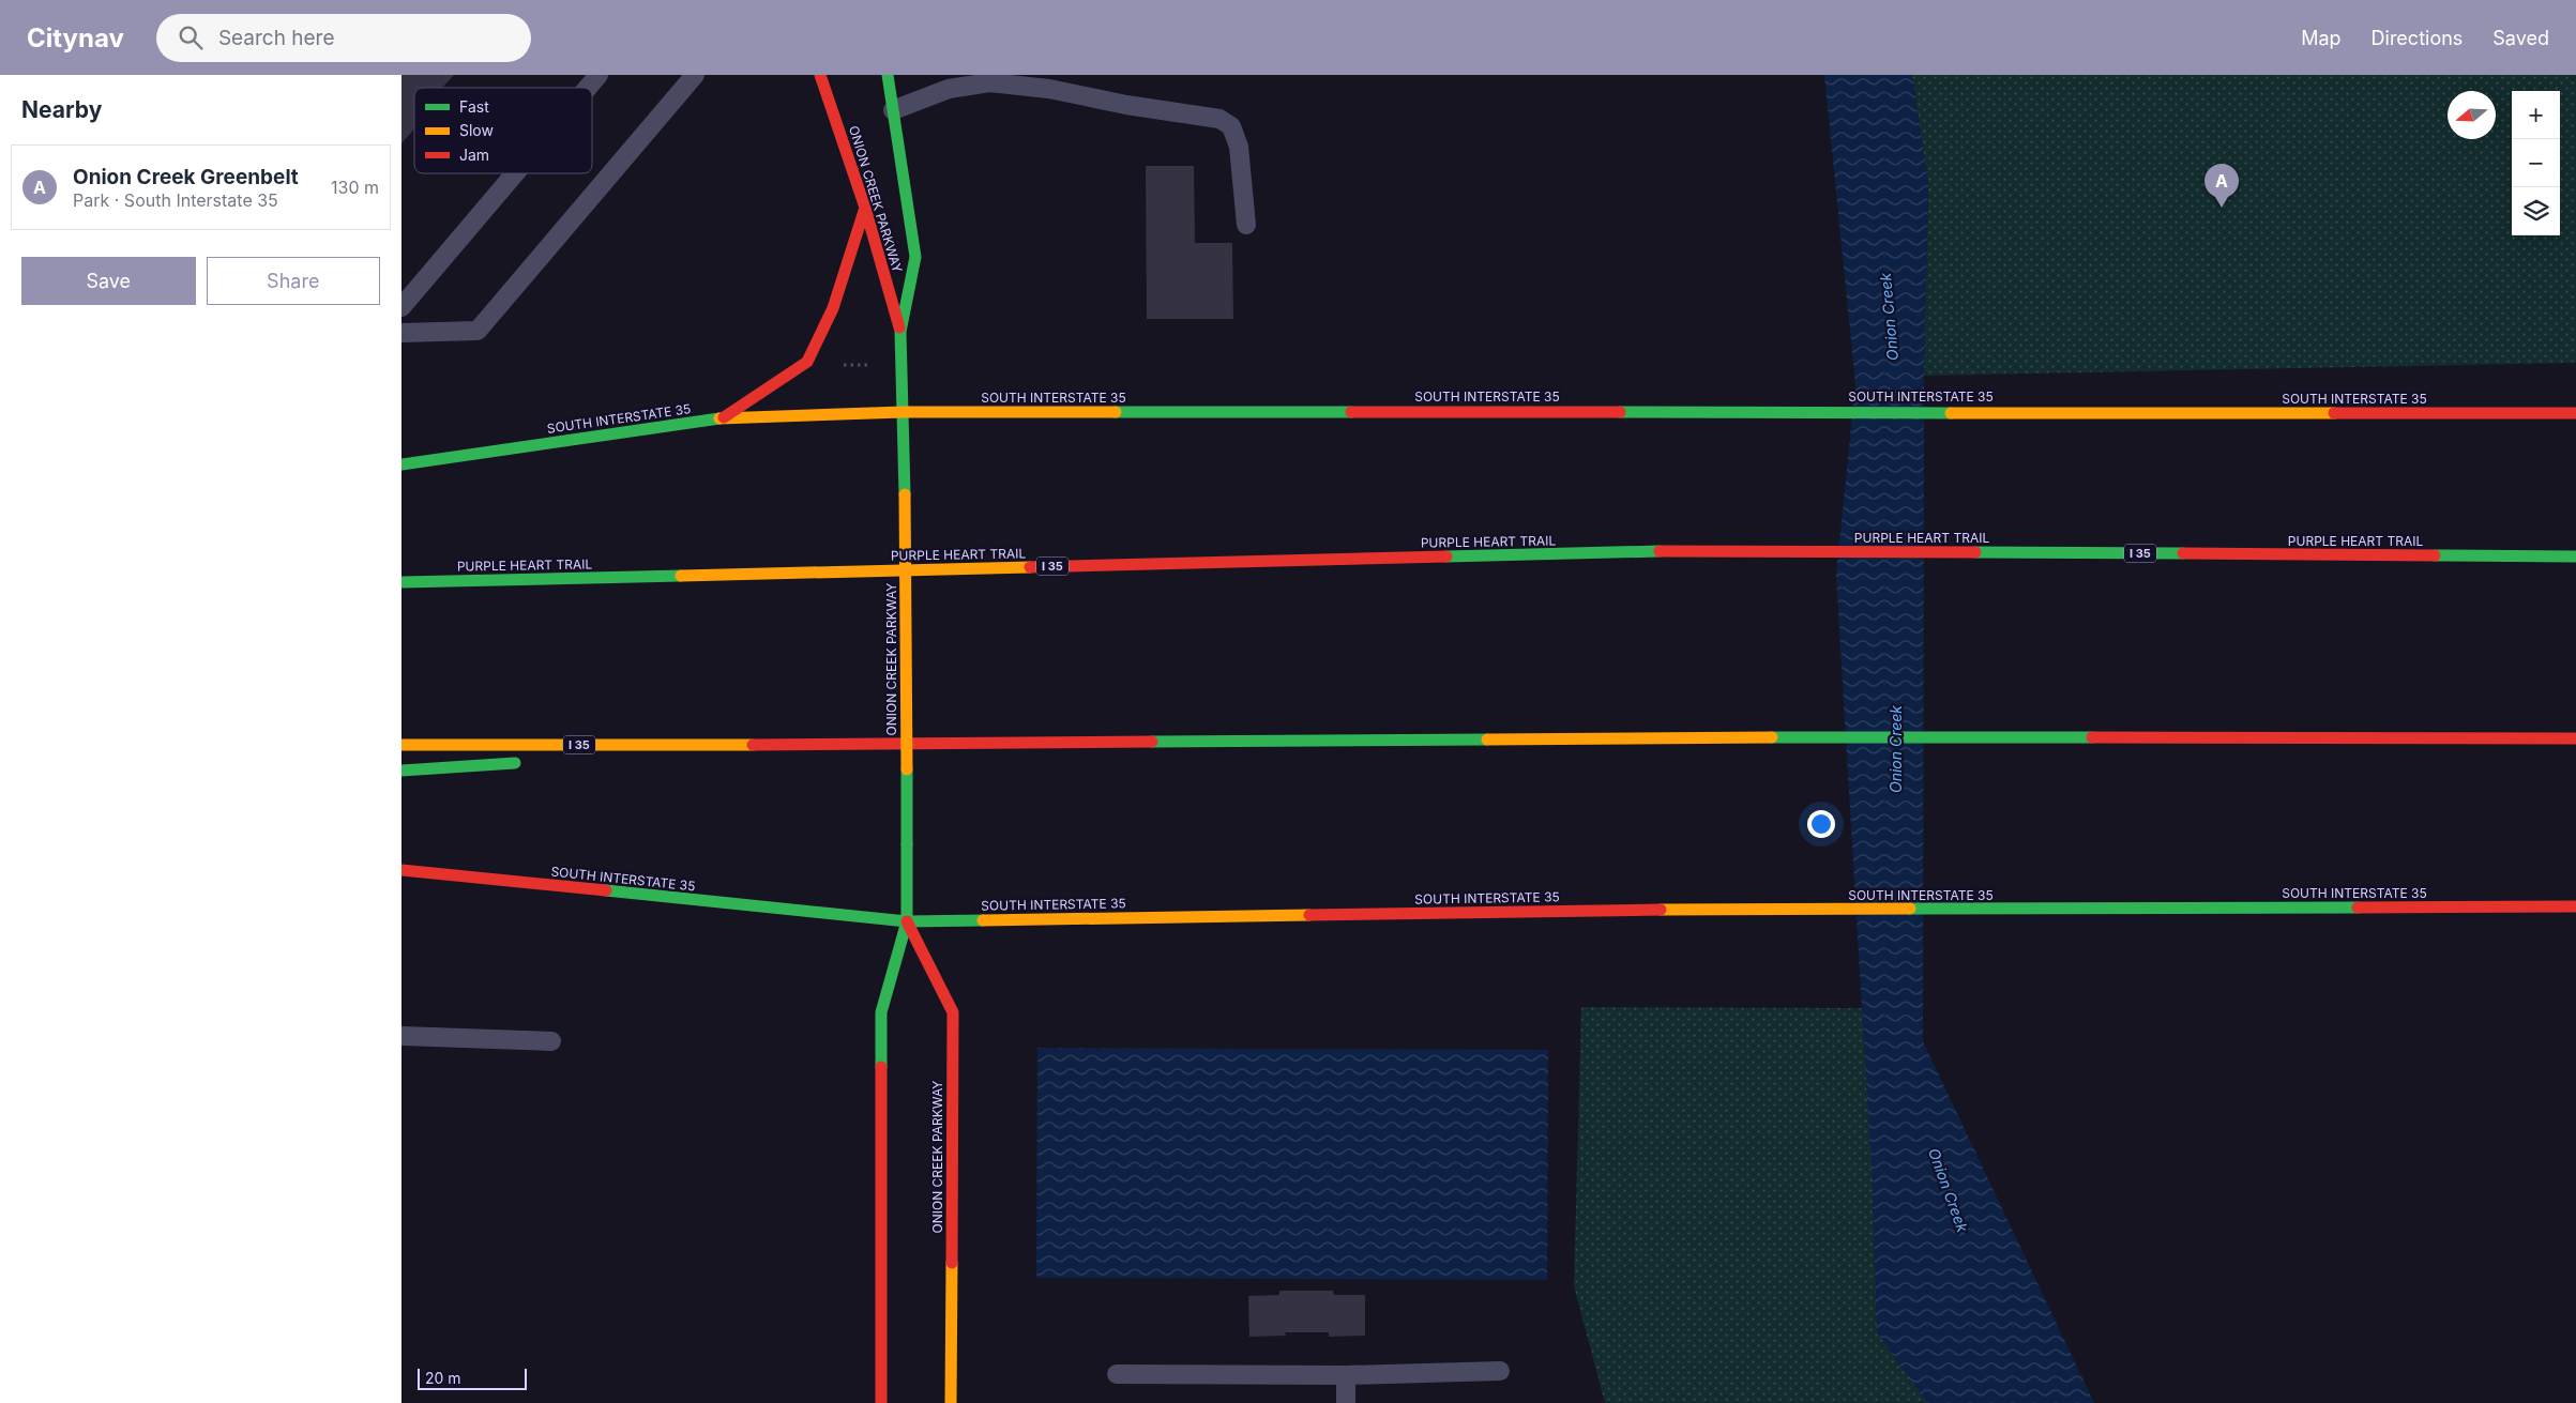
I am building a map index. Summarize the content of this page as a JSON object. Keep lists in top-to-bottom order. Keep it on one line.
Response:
{"streets":{"main road":["ONION CREEK PARKWAY","SOUTH INTERSTATE 35","PURPLE HEART TRAIL","I 35"]},"crossings":[["ONION CREEK PARKWAY","SOUTH INTERSTATE 35"]],"water":["Onion Creek"],"legend":["Fast","Slow","Jam"],"scale_bar":"20 m","north":"left","page":{"header":"Citynav","search":"Search here","nav":["Map","Directions","Saved"],"heading":"Nearby","map_buttons":["+","−"],"list":[{"mark":"A","name":"Onion Creek Greenbelt","note":"Park · South Interstate 35","value":"130 m"}],"pins":"A","buttons":["Save","Share"],"scale":"20 m"}}
